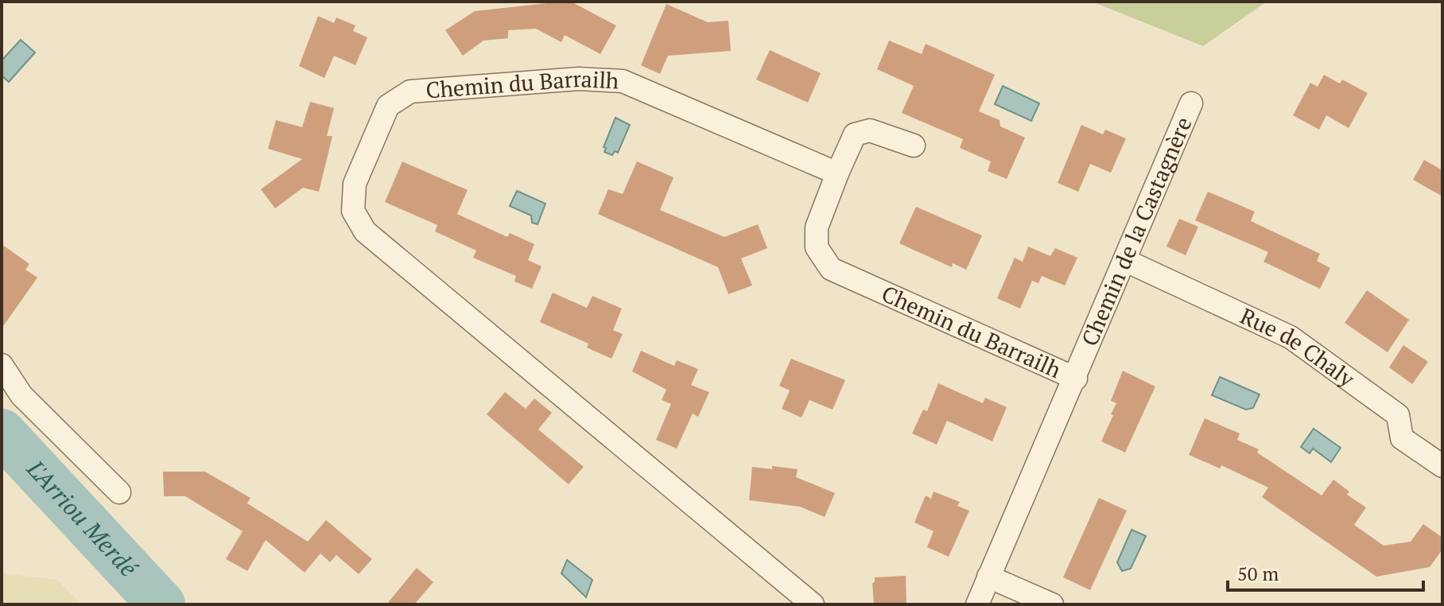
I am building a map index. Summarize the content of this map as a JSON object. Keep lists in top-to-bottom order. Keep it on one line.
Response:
{"streets":{"street":["Chemin du Barrailh","Chemin de la Castagnère","Rue de Chaly"]},"crossings":[["Chemin du Barrailh","Chemin de la Castagnère"],["Chemin de la Castagnère","Rue de Chaly"]],"water":["L'Arriou Merdé"],"scale_bar":"50 m"}
